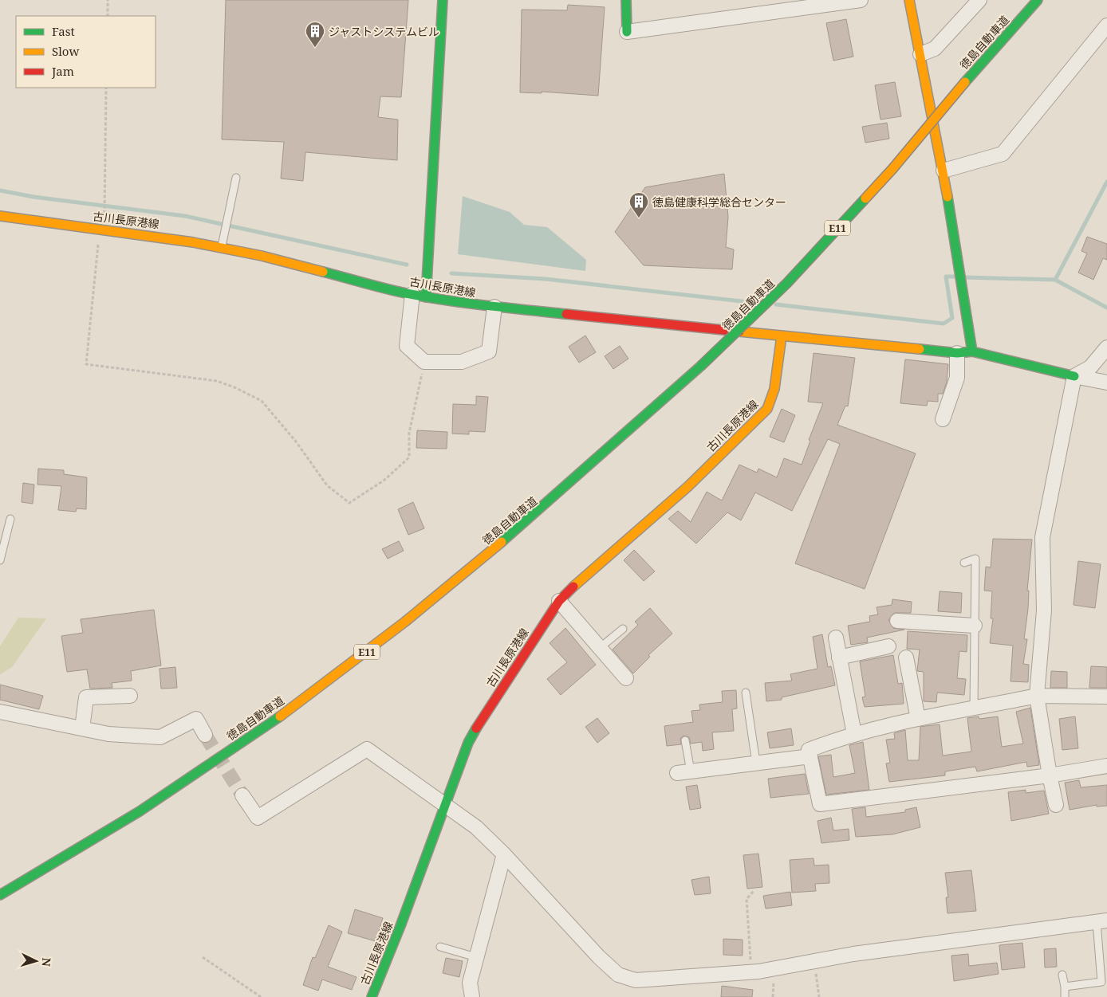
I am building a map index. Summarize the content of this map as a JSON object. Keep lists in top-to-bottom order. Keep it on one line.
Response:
{"streets":{"main road":["徳島自動車道","古川長原港線","E11"]},"places":{"building":["ジャストシステムビル","徳島健康科学総合センター"]},"legend":["Fast","Slow","Jam"],"north":"right"}
